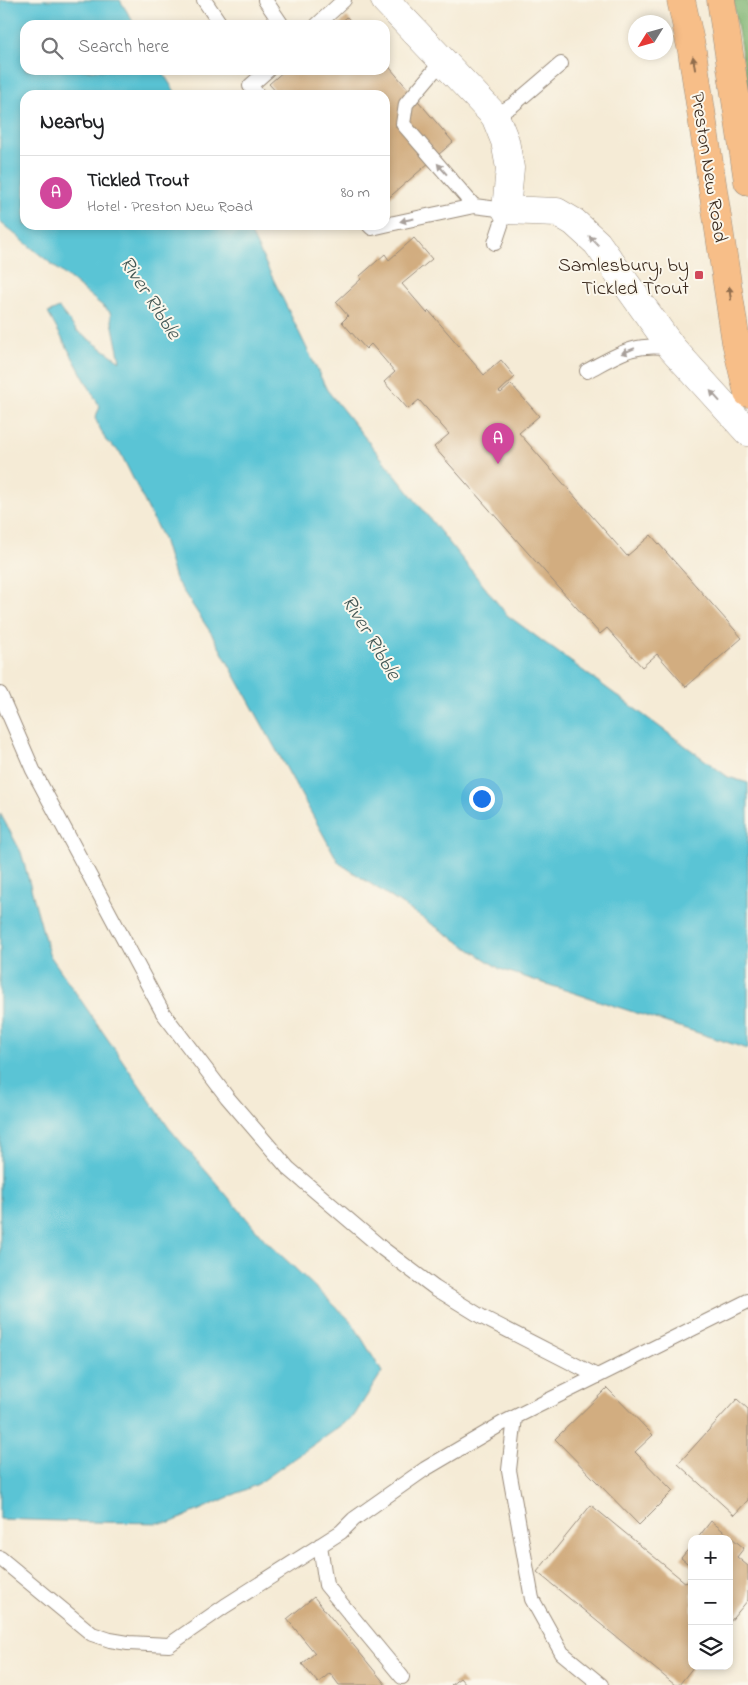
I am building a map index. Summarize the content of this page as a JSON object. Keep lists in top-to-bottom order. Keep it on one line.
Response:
{"streets":{"highway":["Preston New Road"]},"water":["River Ribble"],"places":{"transit":["Samlesbury, by Tickled Trout"]},"north":"bottom left","page":{"search":"Search here","heading":"Nearby","list":[{"mark":"A","name":"Tickled Trout","note":"Hotel · Preston New Road","value":"80 m"}],"pins":"A","map_buttons":["+","−"]}}
